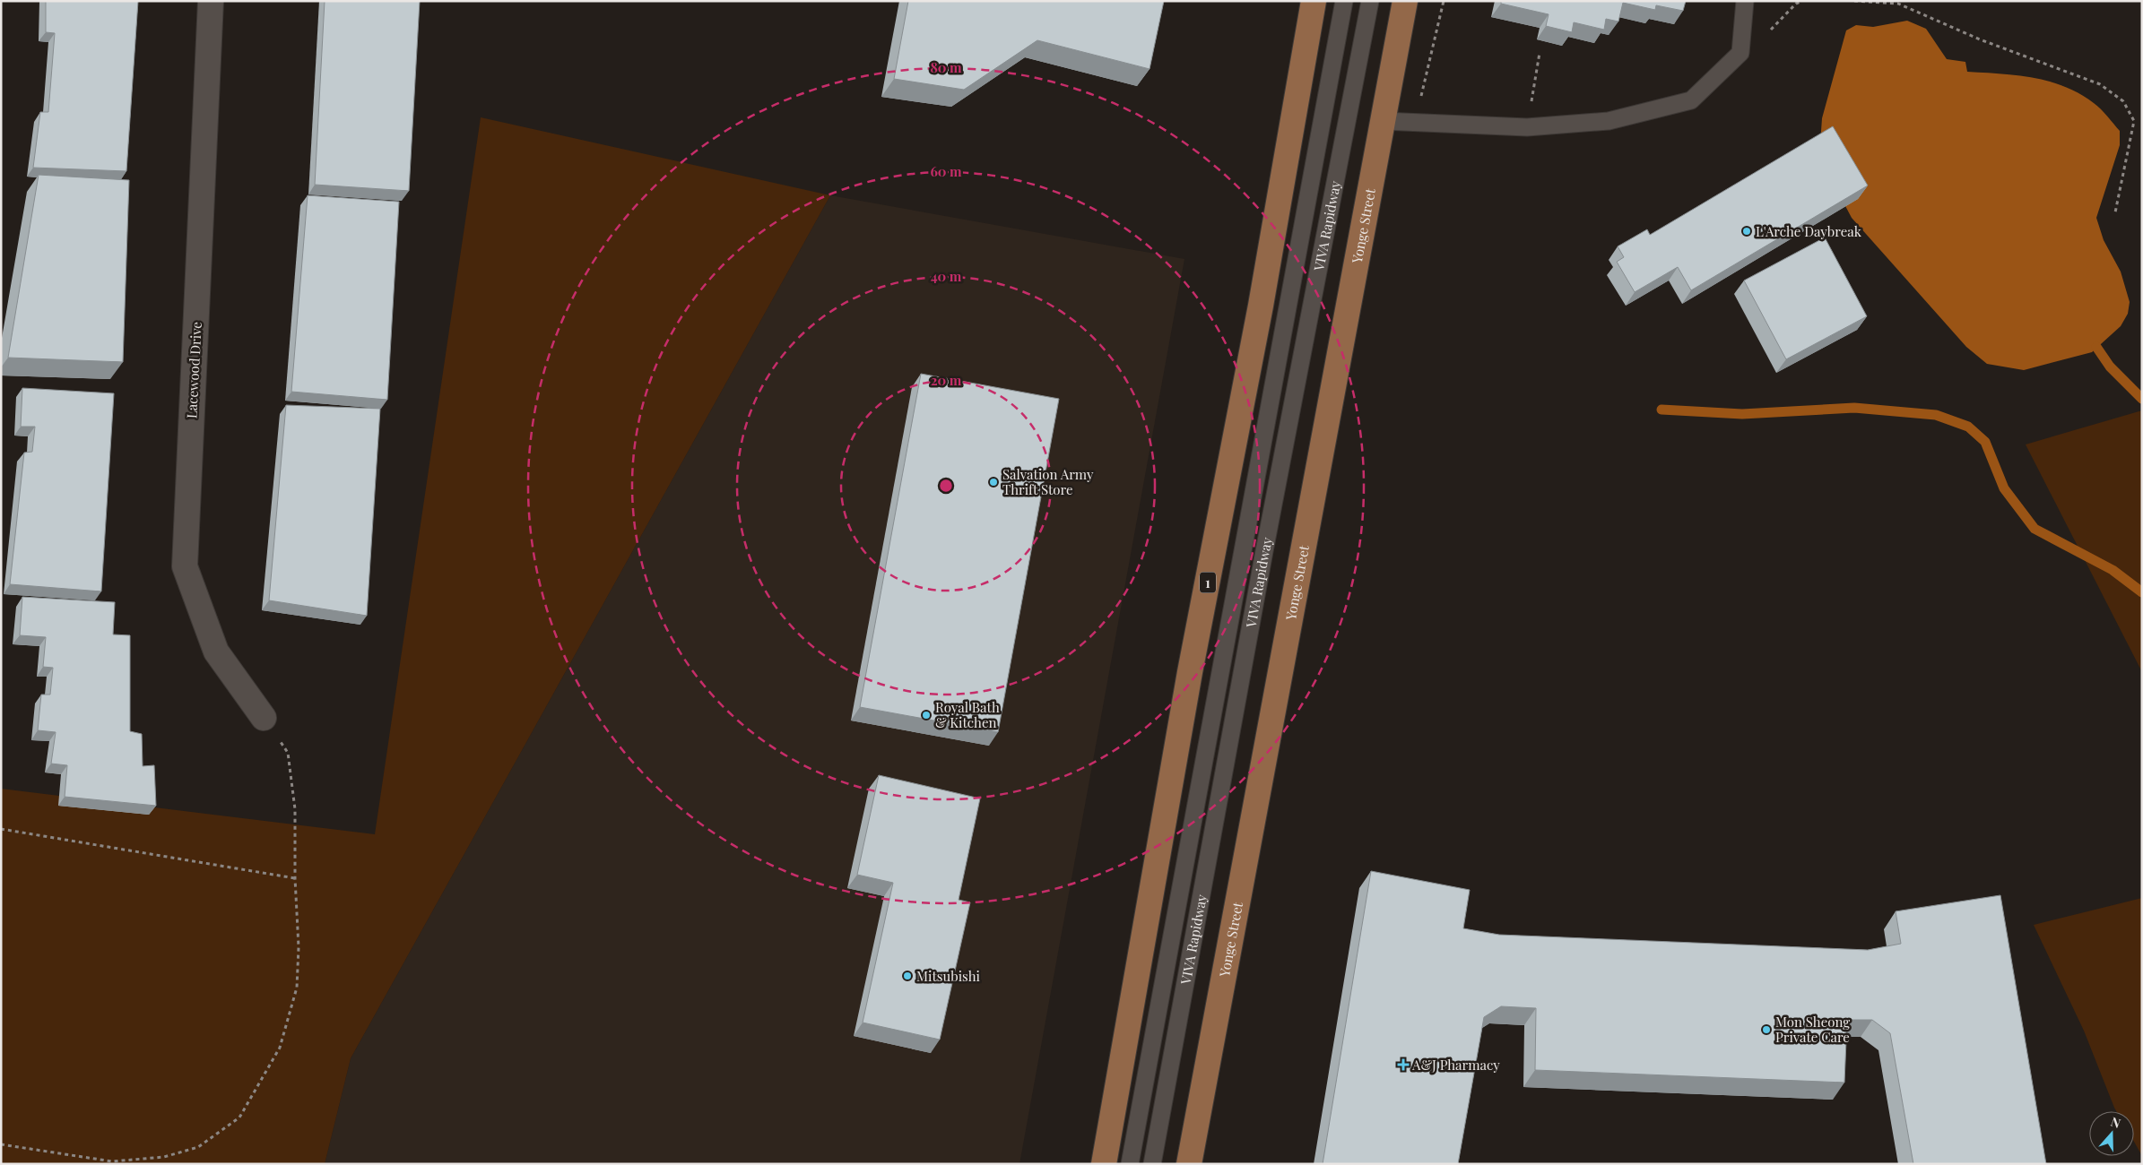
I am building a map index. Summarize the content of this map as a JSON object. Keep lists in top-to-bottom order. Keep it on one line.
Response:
{"streets":{"main road":["Yonge Street","1"],"street":["Lacewood Drive"],"lane":["VIVA Rapidway"]},"places":{"other":["L'Arche Daybreak","Salvation Army Thrift Store","Royal Bath & Kitchen","Mitsubishi","Mon Sheong Private Care"],"health":["A&J Pharmacy"]},"north":"top","rings":["80 m","60 m","40 m","20 m"]}
